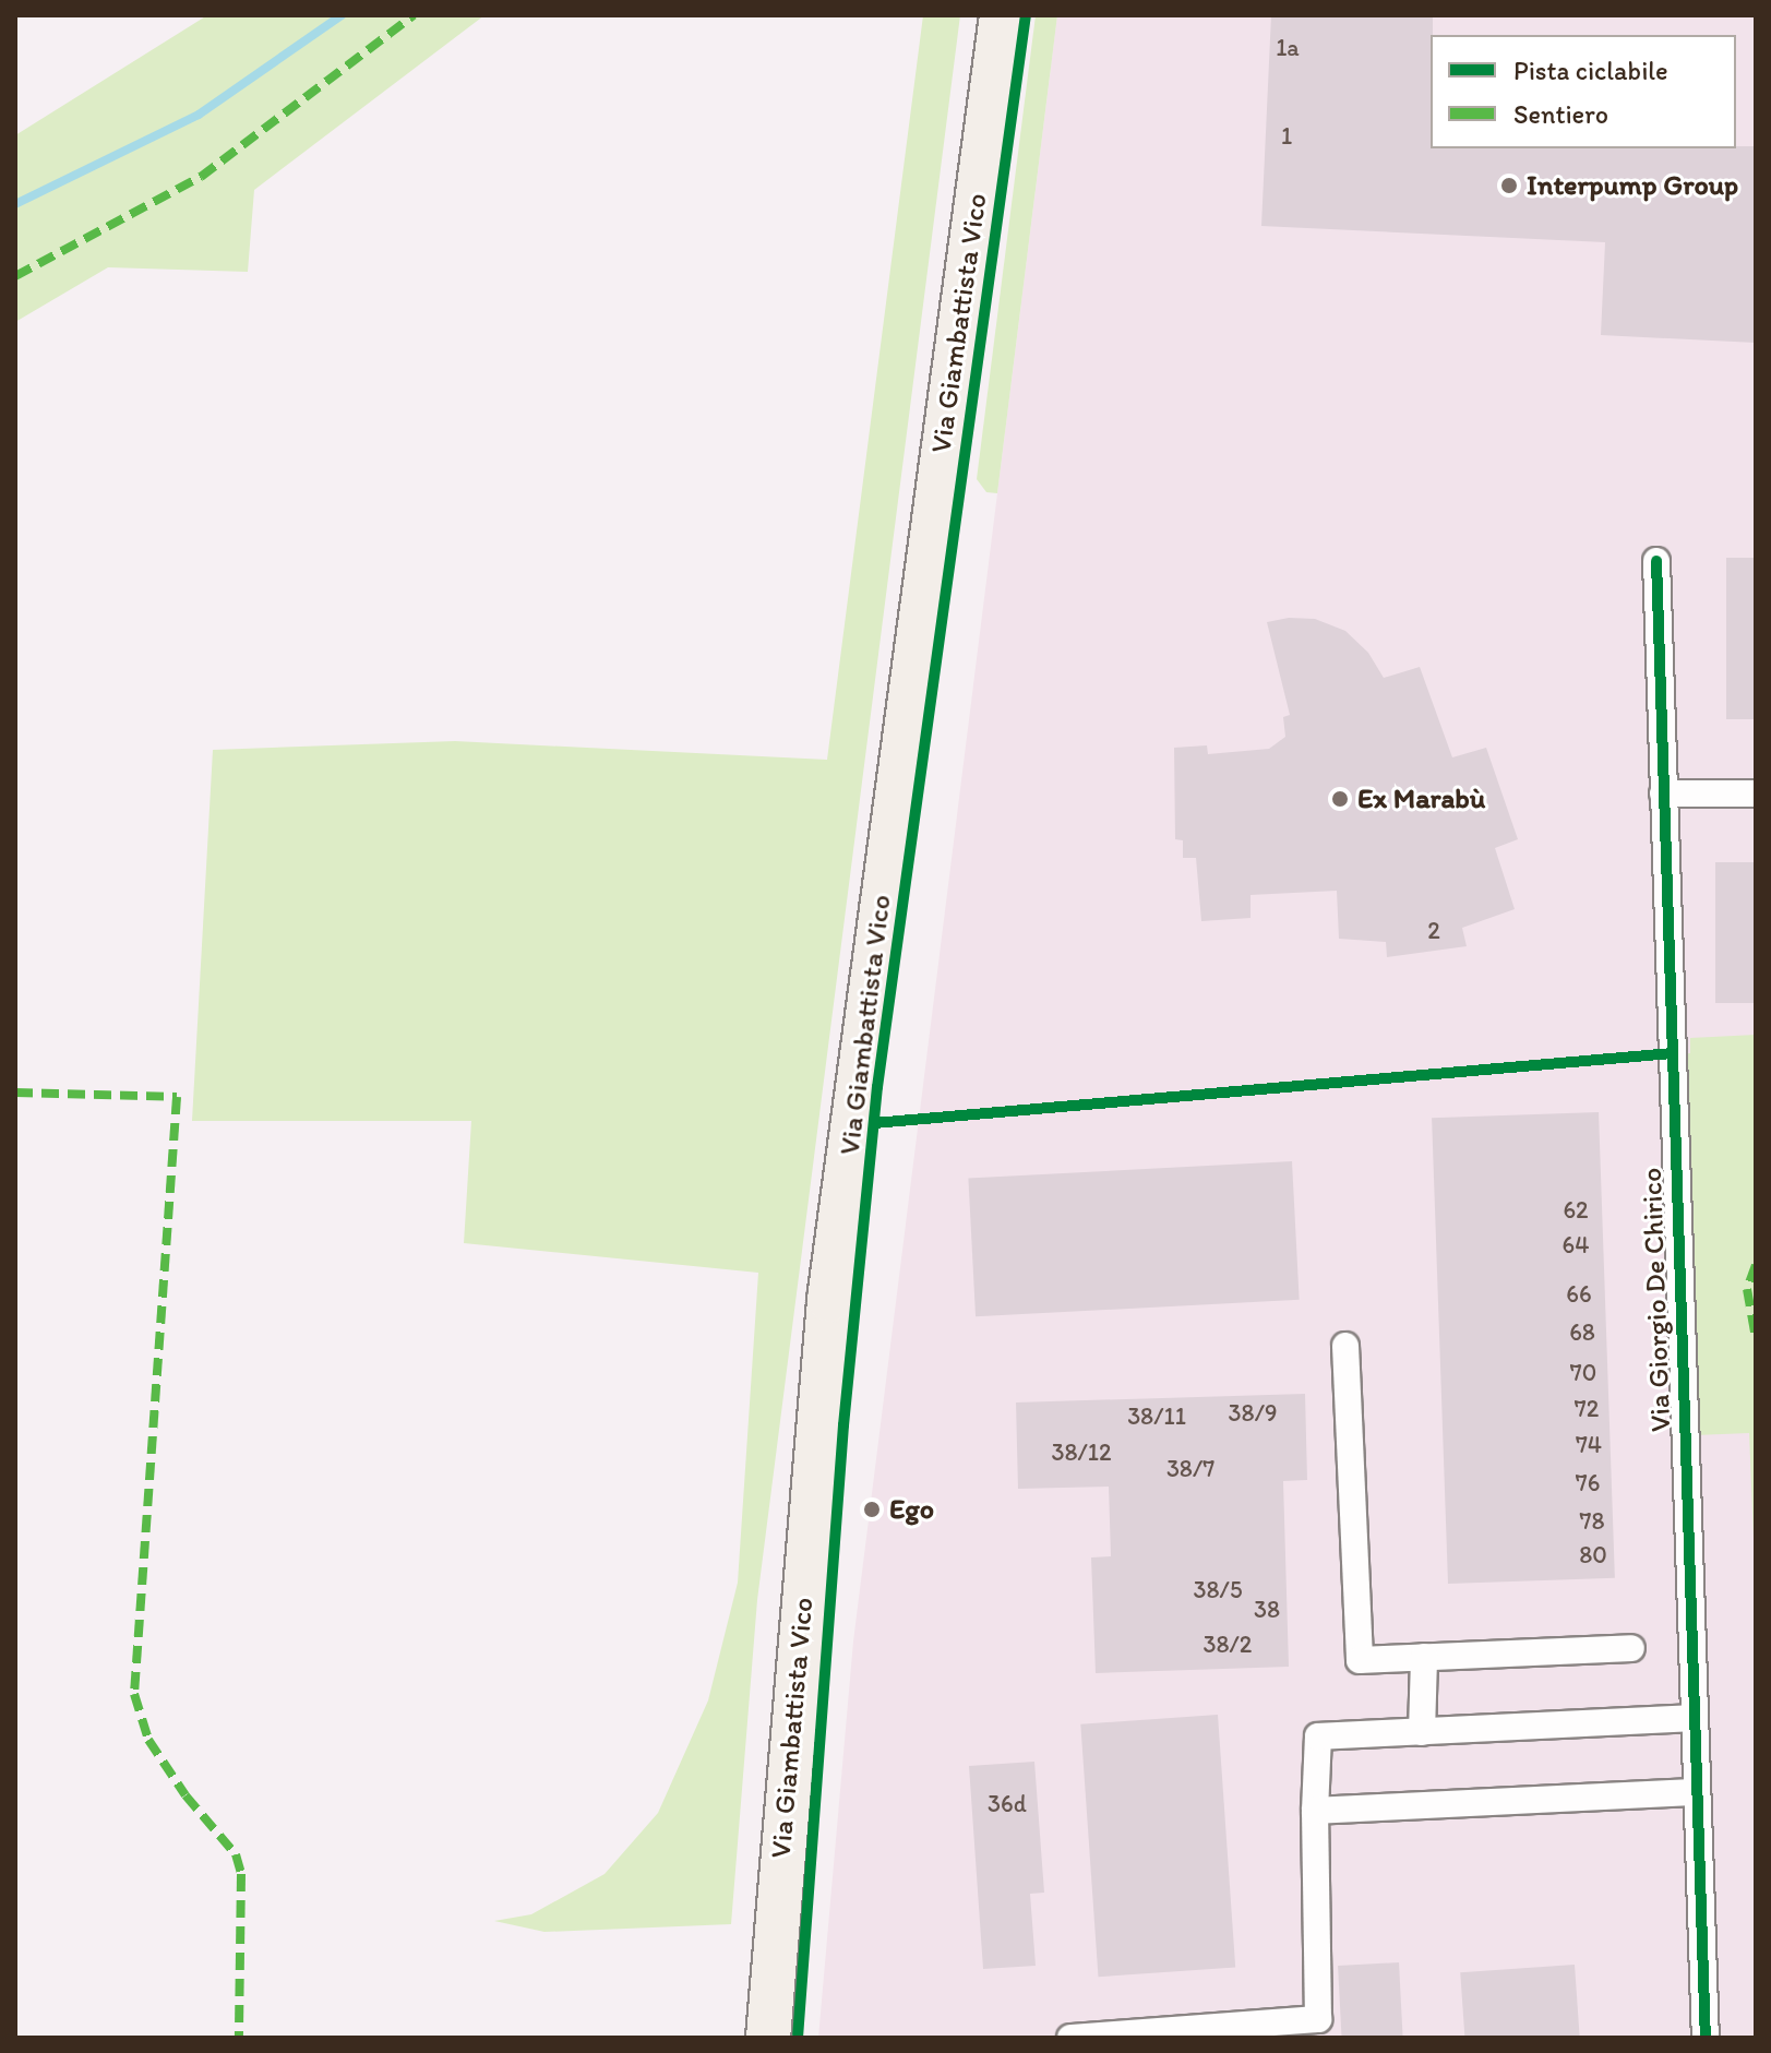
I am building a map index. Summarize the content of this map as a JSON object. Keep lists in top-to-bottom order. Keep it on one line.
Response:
{"streets":{"main road":["Via Giambattista Vico"],"street":["Via Giorgio De Chirico"]},"places":["Interpump Group","Ex Marabù","Ego"],"house_numbers":["1a","1","2","62","64","66","68","70","72","38/9","38/11","74","38/12","38/7","76","78","80","38/5","38","38/2","36d"],"legend":["Pista ciclabile","Sentiero"]}
